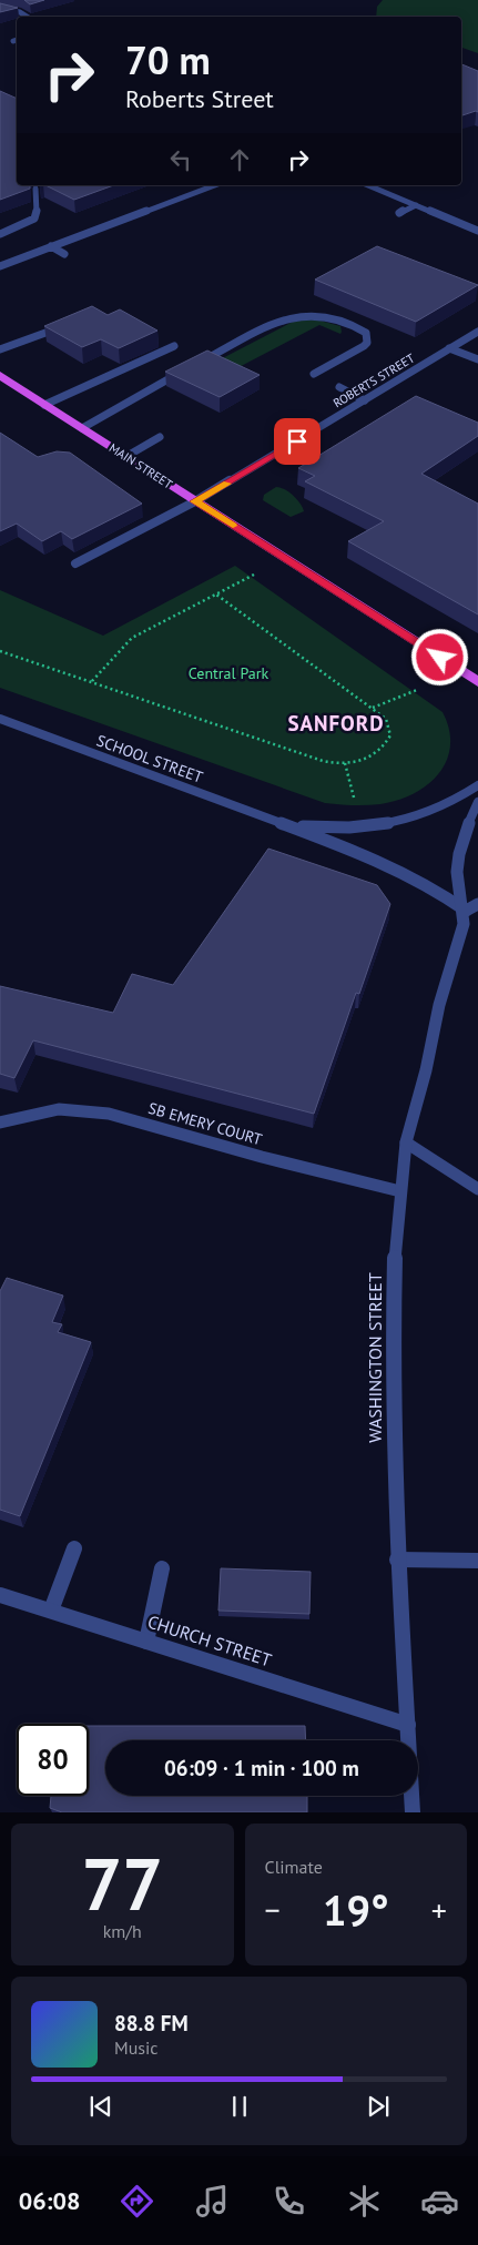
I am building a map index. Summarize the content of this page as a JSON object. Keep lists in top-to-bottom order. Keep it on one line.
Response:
{"streets":{"highway":["MAIN STREET"],"street":["ROBERTS STREET","SCHOOL STREET","SB EMERY COURT","WASHINGTON STREET","CHURCH STREET"]},"crossings":[["ROBERTS STREET","MAIN STREET"],["SCHOOL STREET","WASHINGTON STREET"],["SB EMERY COURT","WASHINGTON STREET"],["WASHINGTON STREET","CHURCH STREET"]],"districts":["SANFORD"],"parks":["Central Park"],"page":{"turn":["70 m","Roberts Street"],"limit":"80","trip":"06:09 · 1 min · 100 m","tile":[["77","km/h"],"Climate"],"heat":["−","19°","+"],"song":["88.8 FM","Music"],"tabs":"06:08"}}
